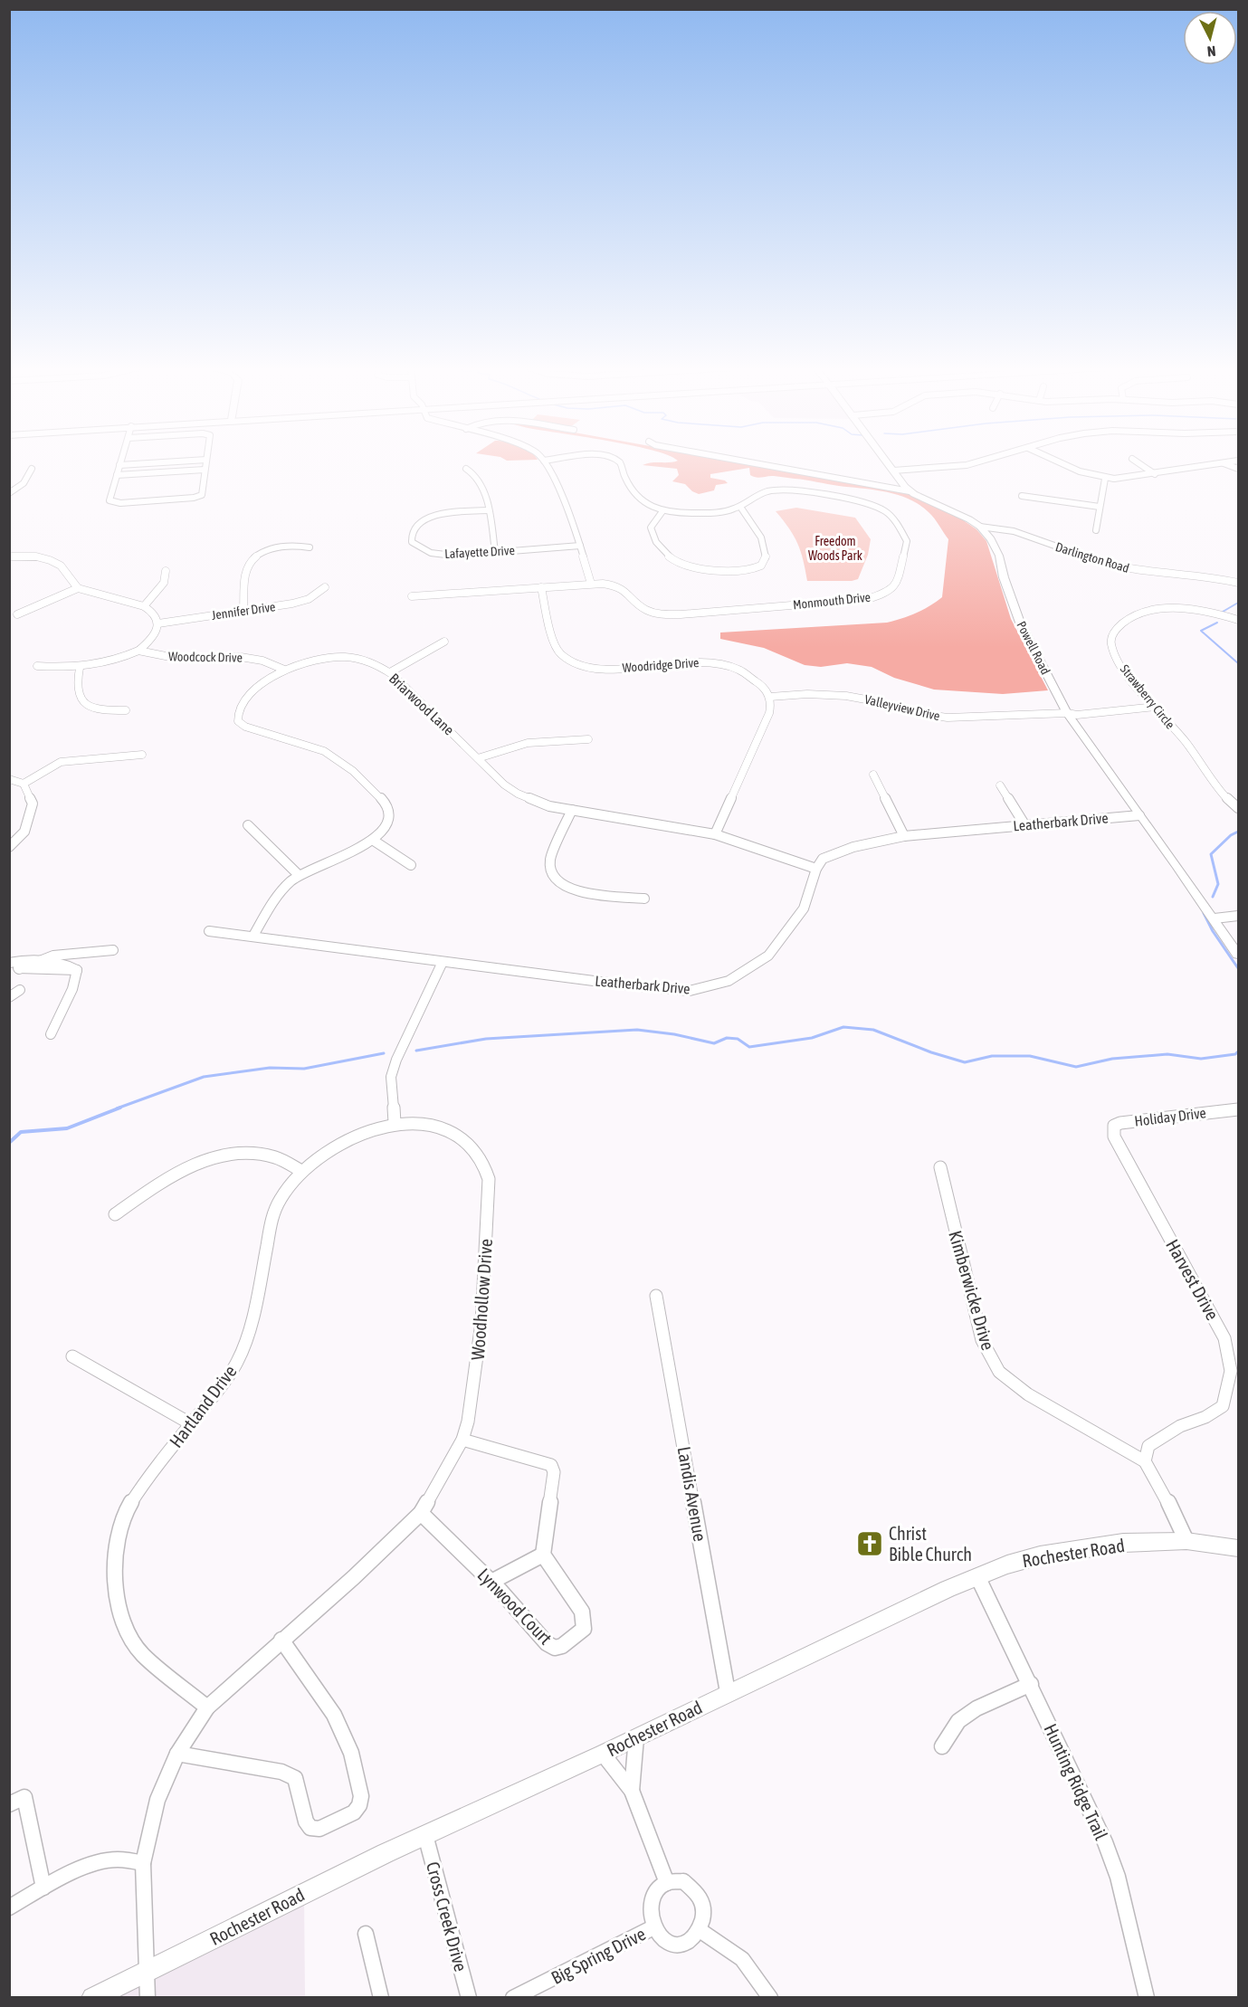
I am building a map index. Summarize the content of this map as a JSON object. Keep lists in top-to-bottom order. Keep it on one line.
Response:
{"streets":{"street":["Lafayette Drive","Darlington Road","Monmouth Drive","Jennifer Drive","Powell Road","Woodcock Drive","Woodridge Drive","Strawberry Circle","Briarwood Lane","Valleyview Drive","Leatherbark Drive","Holiday Drive","Harvest Drive","Kimberwicke Drive","Woodhollow Drive","Hartland Drive","Landis Avenue","Rochester Road","Lynwood Court","Hunting Ridge Trail","Cross Creek Drive","Big Spring Drive"]},"crossings":[["Darlington Road","Powell Road"],["Monmouth Drive","Woodridge Drive"],["Jennifer Drive","Woodcock Drive"],["Powell Road","Valleyview Drive"],["Powell Road","Leatherbark Drive"],["Woodcock Drive","Briarwood Lane"],["Woodridge Drive","Valleyview Drive"],["Strawberry Circle","Valleyview Drive"],["Briarwood Lane","Leatherbark Drive"],["Holiday Drive","Harvest Drive"],["Harvest Drive","Kimberwicke Drive"],["Woodhollow Drive","Hartland Drive"],["Woodhollow Drive","Rochester Road"],["Woodhollow Drive","Lynwood Court"],["Landis Avenue","Rochester Road"],["Rochester Road","Hunting Ridge Trail"],["Rochester Road","Cross Creek Drive"]],"parks":["Freedom Woods Park"],"places":{"church":["Christ Bible Church"]},"north":"bottom"}
